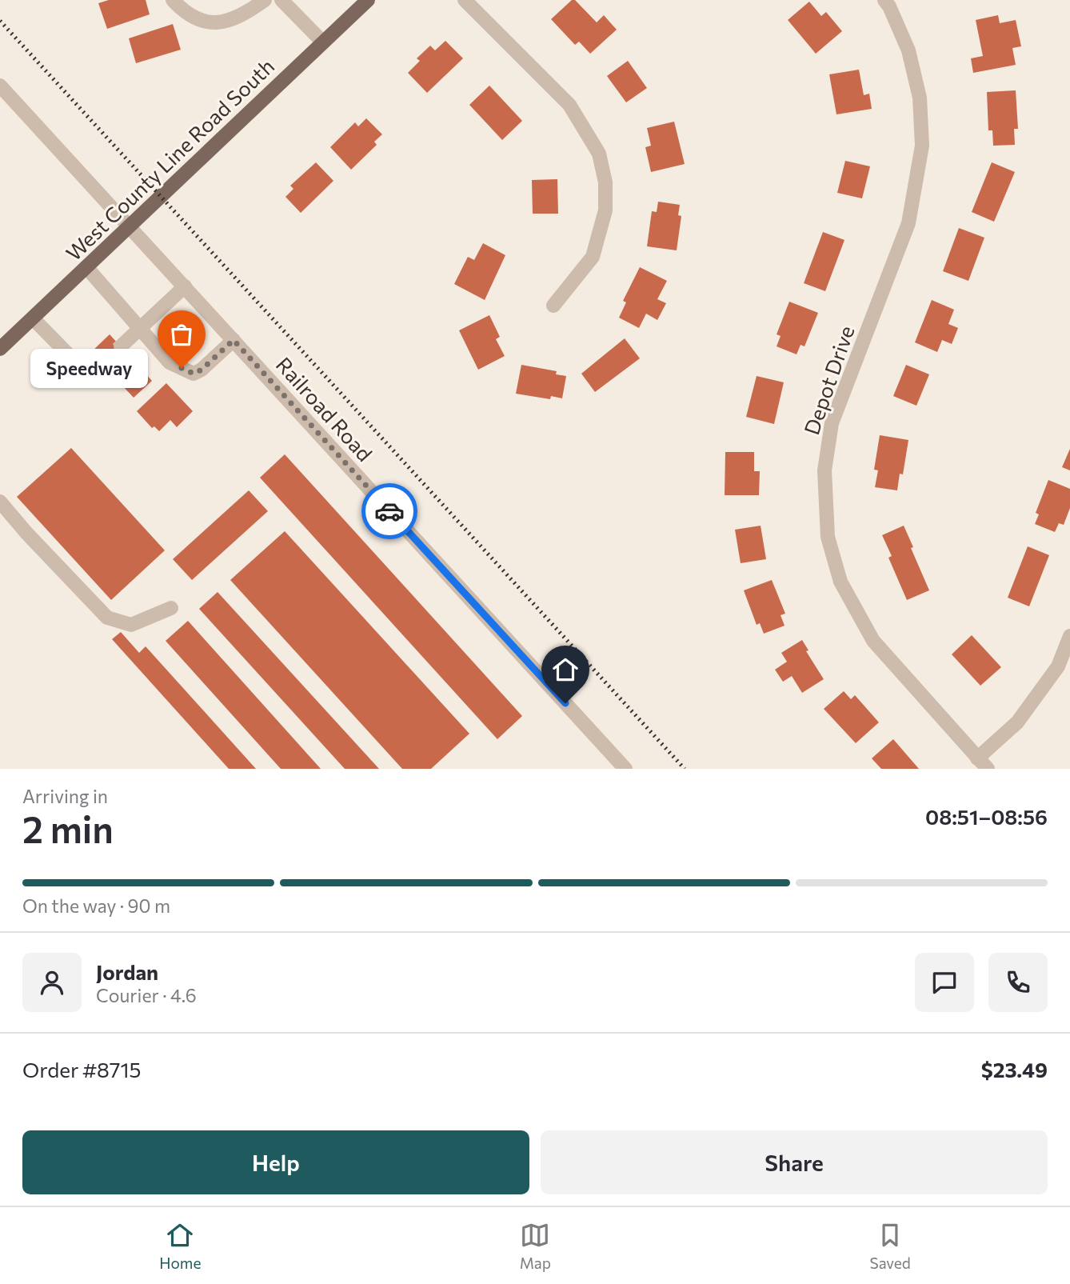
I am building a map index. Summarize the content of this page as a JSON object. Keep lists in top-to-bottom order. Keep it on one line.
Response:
{"streets":{"main road":["West County Line Road South"],"street":["Depot Drive","Railroad Road"]},"crossings":[["West County Line Road South","Railroad Road"]],"places":["Speedway"],"page":{"bubble":"Speedway","heading":["2 min","Arriving in","08:51–08:56"],"panel":["Jordan","Courier · 4.6","Order #8715","$23.49"],"bar":"On the way · 90 m","buttons":["Help","Share"],"tabs":["Home","Map","Saved"]}}
